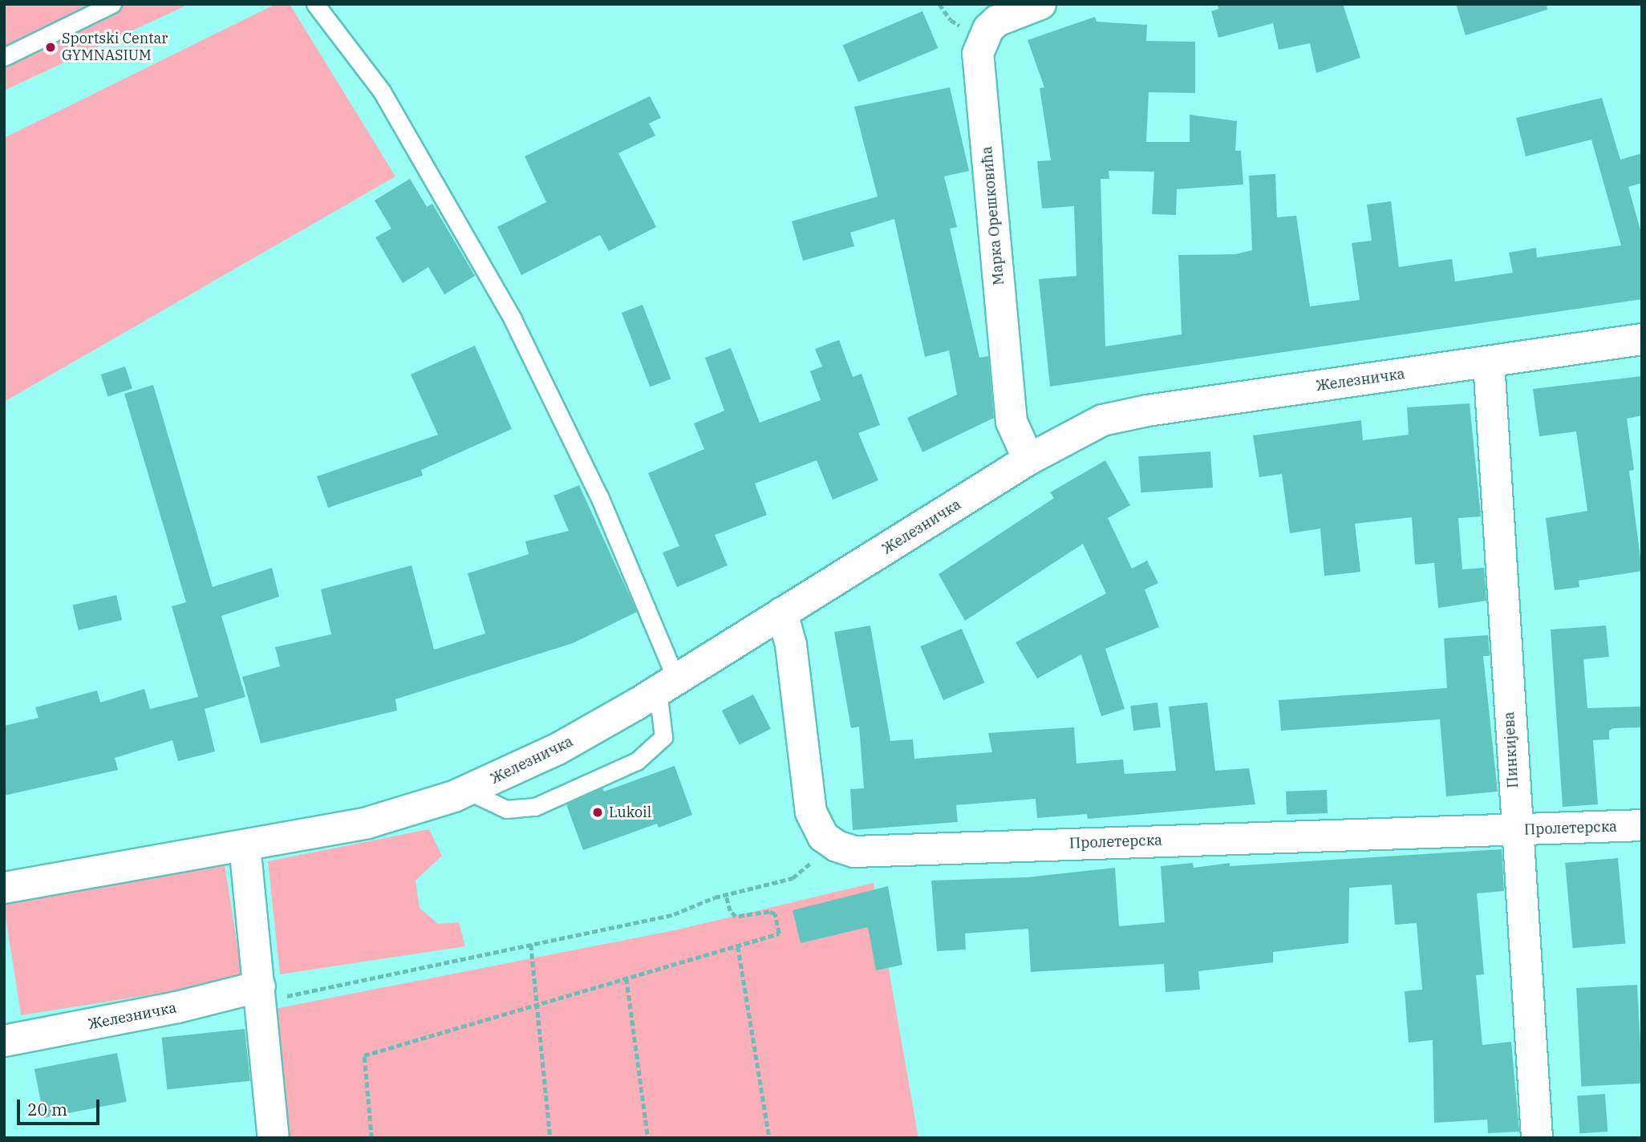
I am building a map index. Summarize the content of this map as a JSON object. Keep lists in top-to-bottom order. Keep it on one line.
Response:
{"streets":{"street":["Марка Орешковића","Железничка","Пинкијева","Пролетерска"]},"crossings":[["Марка Орешковића","Железничка"],["Железничка","Пинкијева"],["Пинкијева","Пролетерска"]],"places":["Sportski Centar GYMNASIUM","Lukoil"],"scale_bar":"20 m"}
